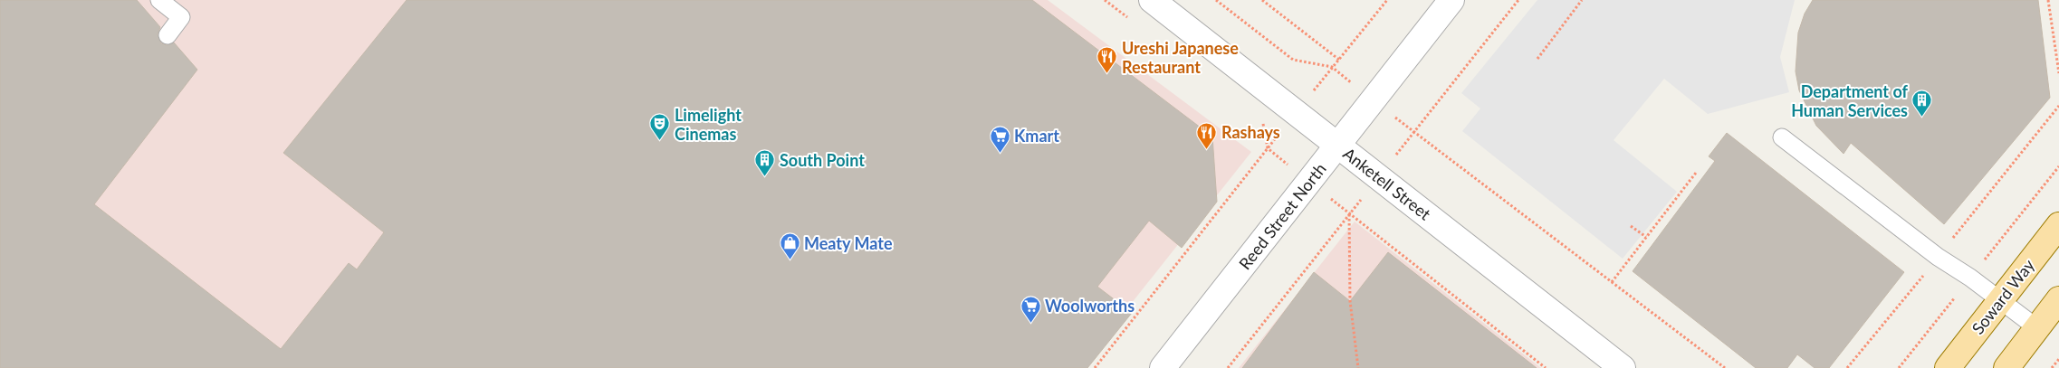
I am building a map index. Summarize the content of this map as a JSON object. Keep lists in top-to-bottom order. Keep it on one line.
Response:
{"streets":{"main road":["Soward Way"],"street":["Anketell Street","Reed Street North"]},"crossings":[["Anketell Street","Reed Street North"]],"places":{"restaurant":["Ureshi Japanese Restaurant","Rashays"],"building":["Department of Human Services","South Point"],"theatre":["Limelight Cinemas"],"supermarket":["Kmart","Woolworths"],"shop":["Meaty Mate"]}}
